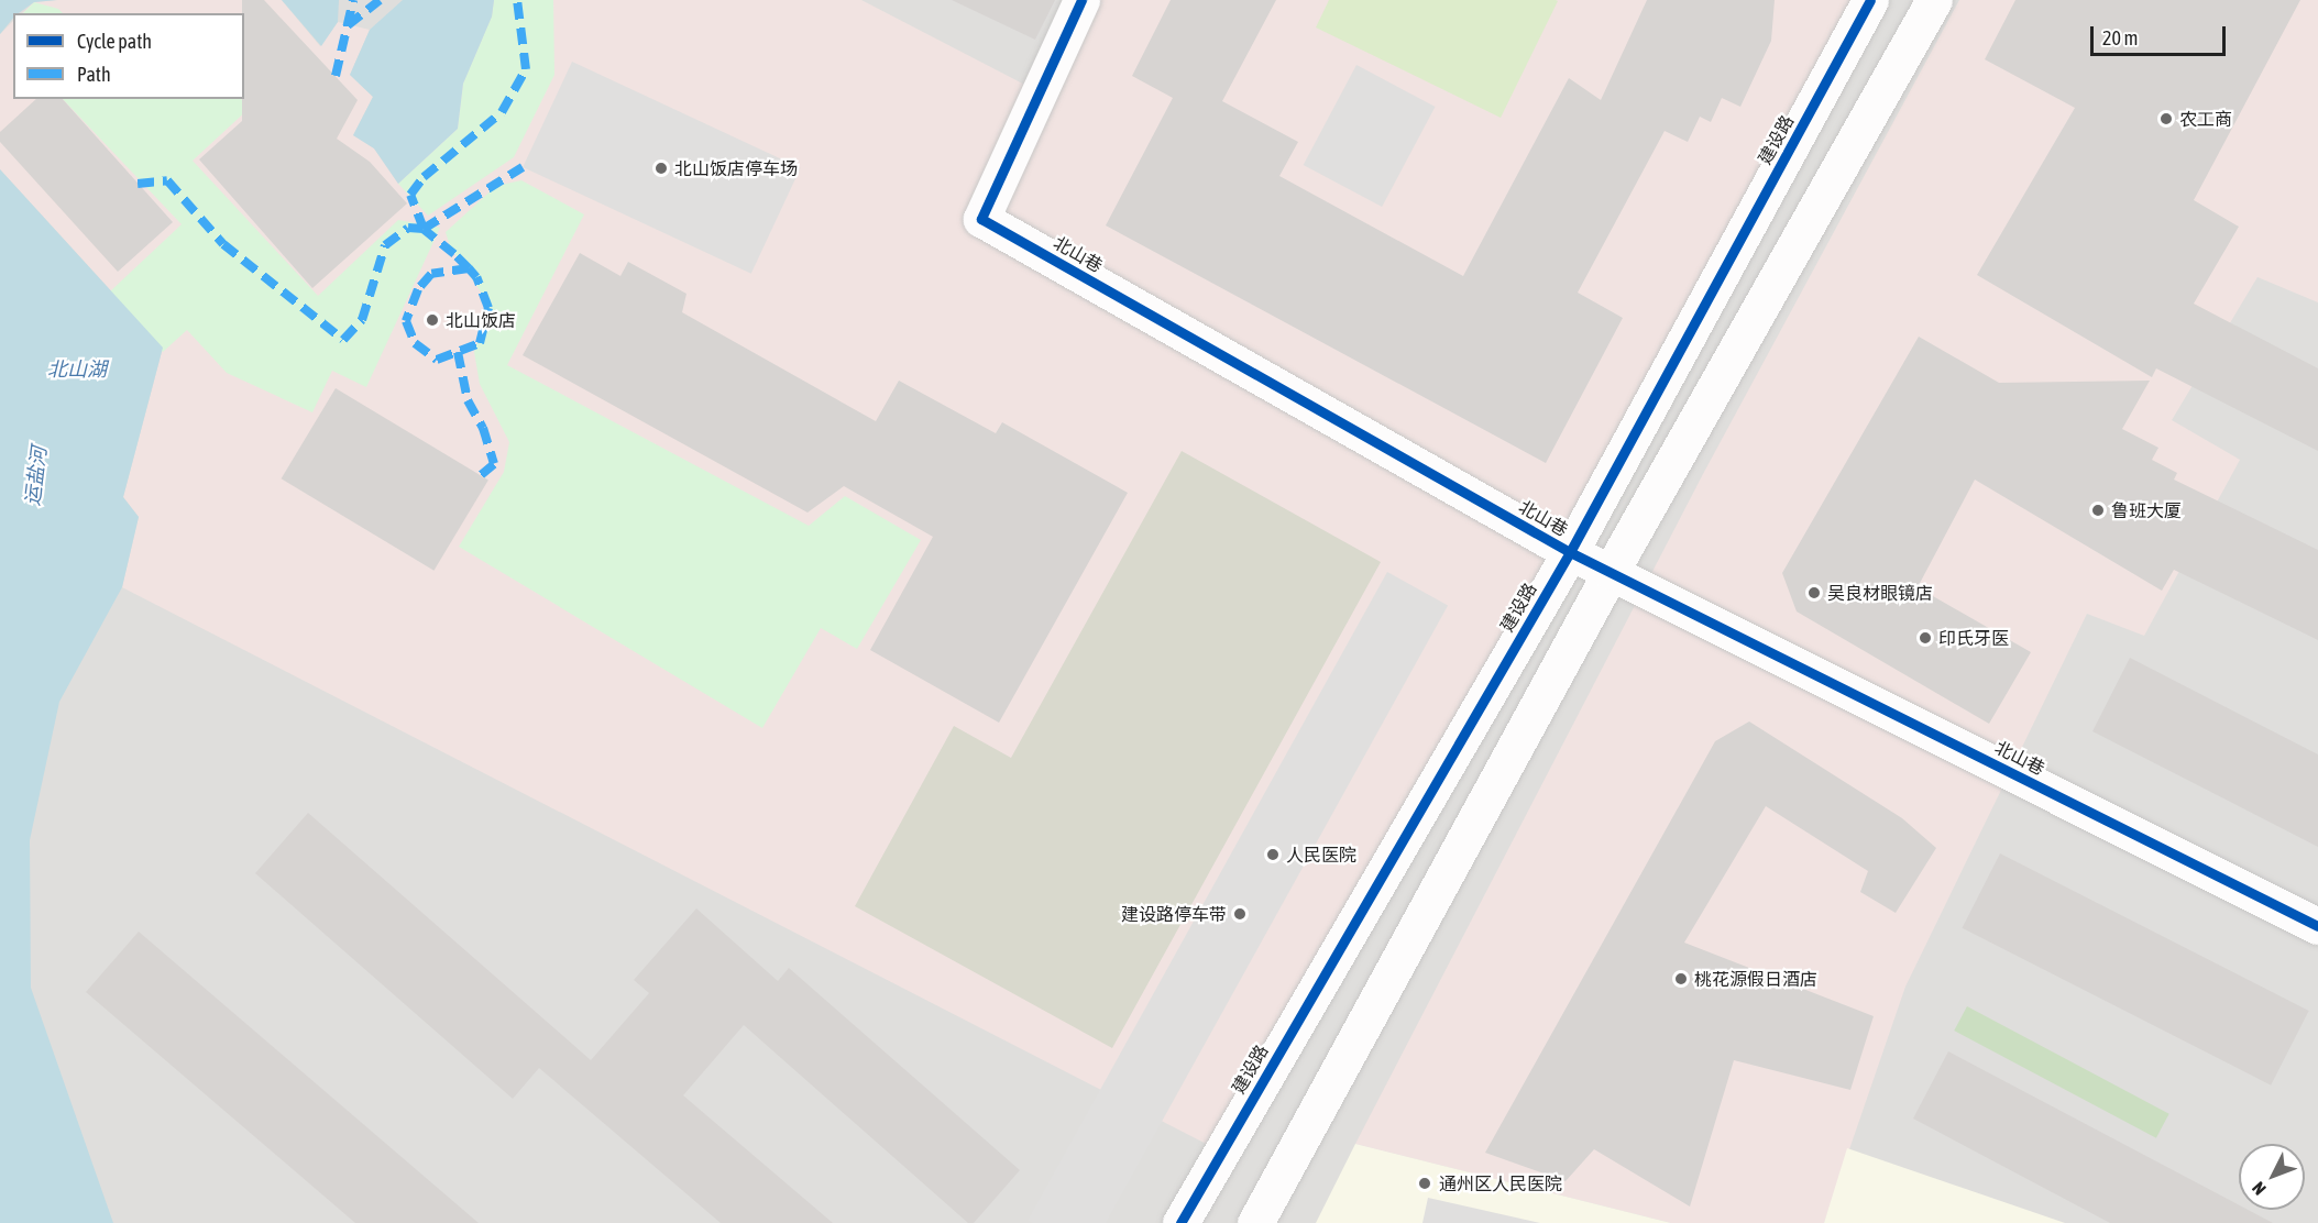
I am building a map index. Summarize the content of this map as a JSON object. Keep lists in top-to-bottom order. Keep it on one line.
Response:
{"streets":{"street":["建设路","北山巷"]},"crossings":[["建设路","北山巷"]],"water":["北山湖","运盐河"],"places":["农工商","北山饭店停车场","北山饭店","鲁班大厦","吴良材眼镜店","印氏牙医","人民医院","建设路停车带","桃花源假日酒店","通州区人民医院"],"legend":["Cycle path","Path"],"scale_bar":"20 m","north":"bottom left"}
